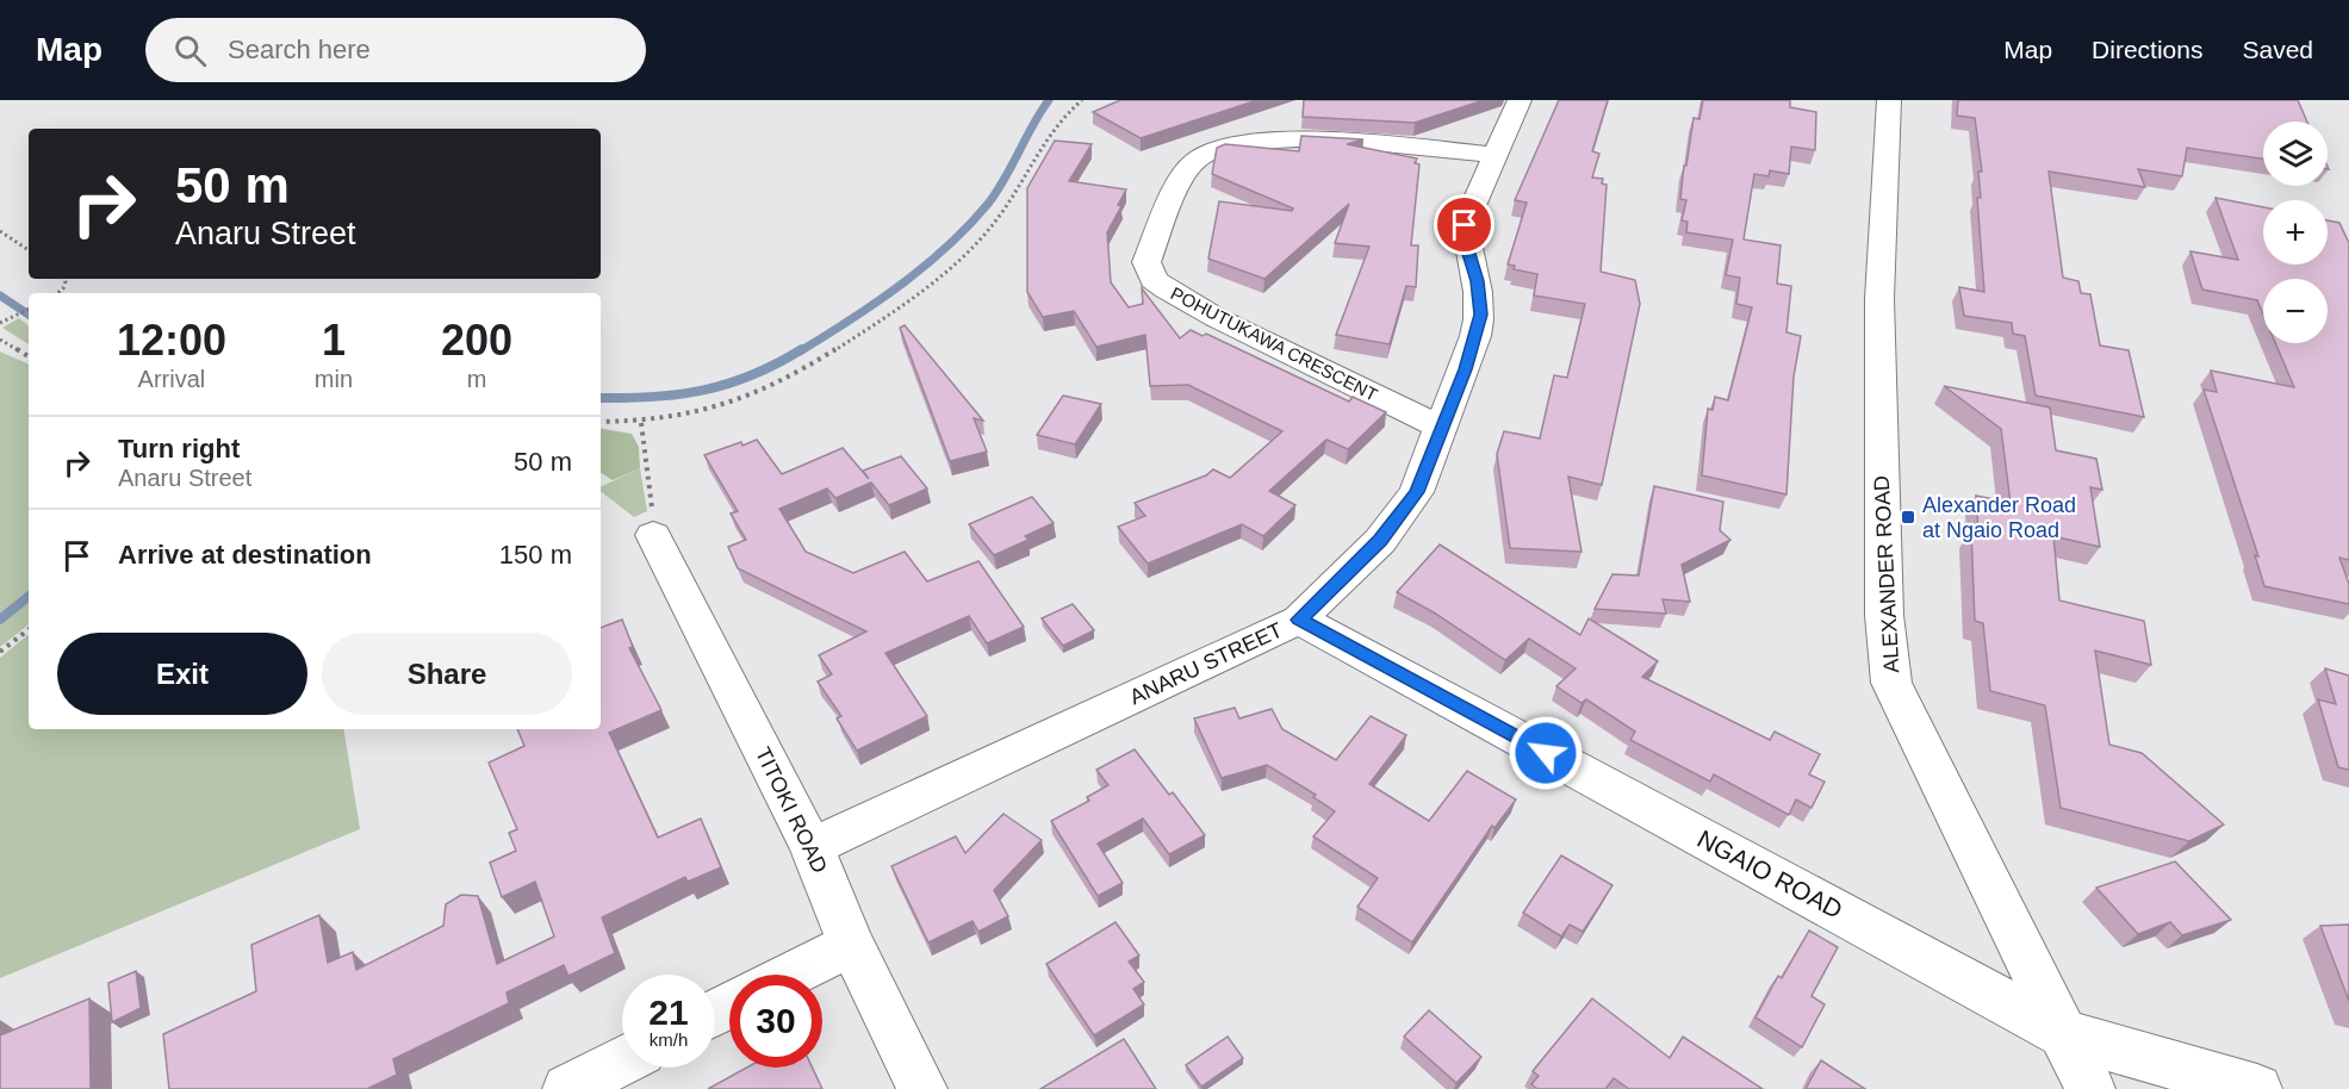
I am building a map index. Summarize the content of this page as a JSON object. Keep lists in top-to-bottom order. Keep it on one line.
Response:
{"streets":{"street":["POHUTUKAWA CRESCENT","ALEXANDER ROAD","ANARU STREET","TITOKI ROAD","NGAIO ROAD"]},"crossings":[["POHUTUKAWA CRESCENT","ANARU STREET"],["ALEXANDER ROAD","NGAIO ROAD"],["ANARU STREET","TITOKI ROAD"],["ANARU STREET","NGAIO ROAD"]],"places":{"transit":["Alexander Road at Ngaio Road"]},"page":{"header":"Map","search":"Search here","nav":["Map","Directions","Saved"],"map_buttons":["+","−"],"turn":["50 m","Anaru Street"],"eta":["12:00","Arrival","1","min","200","m"],"list":[{"name":"Turn right","note":"Anaru Street","value":"50 m"},{"name":"Arrive at destination","value":"150 m"}],"buttons":["Exit","Share"],"speed":"21 km/h","limit":"30"}}
